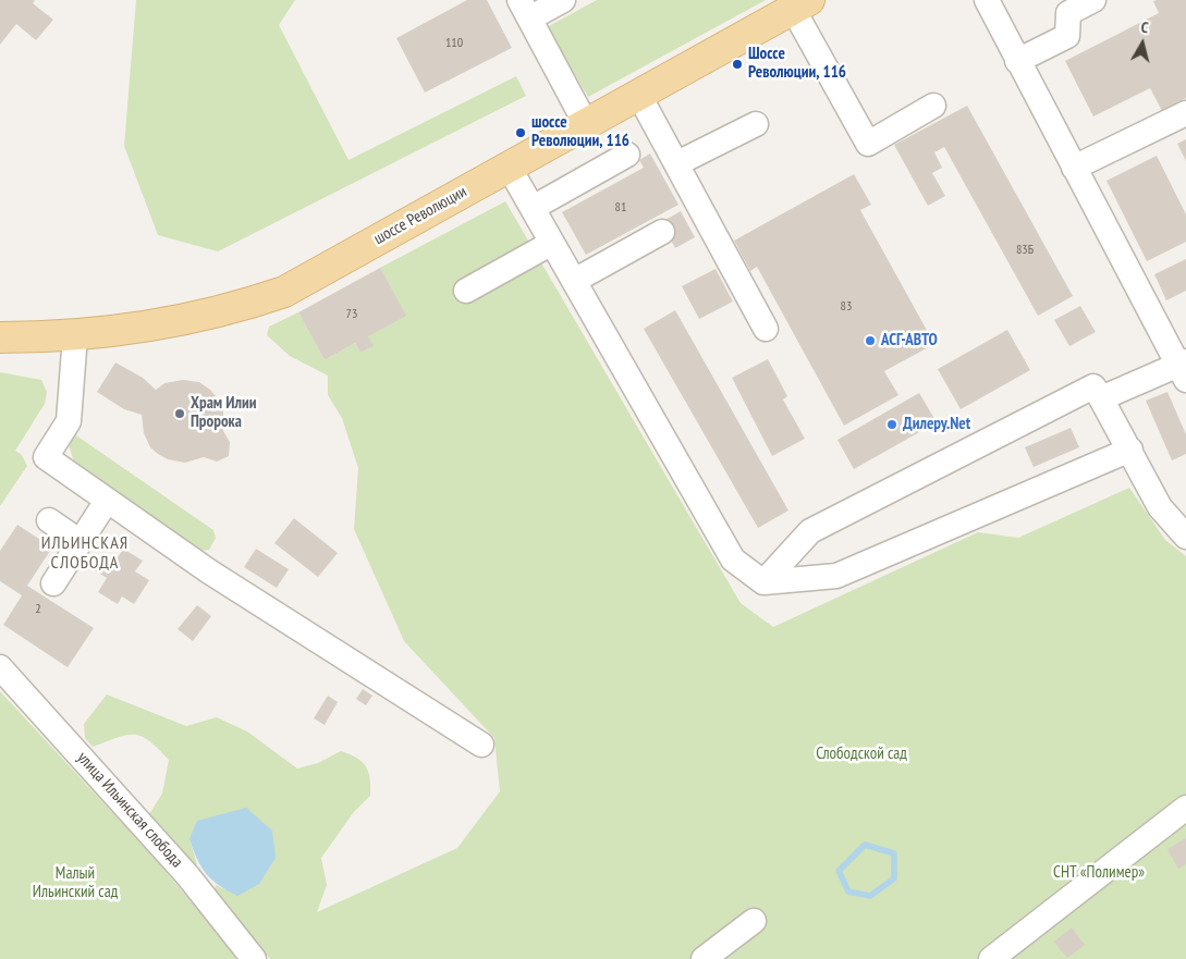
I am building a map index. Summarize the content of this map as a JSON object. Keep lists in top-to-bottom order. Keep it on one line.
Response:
{"streets":{"main road":["шоссе Революции"],"street":["улица Ильинская слобода"]},"districts":["ИЛЬИНСКАЯ СЛОБОДА"],"parks":["Слободской сад","СНТ «Полимер»","Малый Ильинский сад"],"places":["Шоссе Революции, 116","шоссе Революции, 116","АСГ-АВТО","Храм Илии Пророка","Дилеру.Net"],"house_numbers":["110","81","83Б","83","73","2"],"north":"top"}
